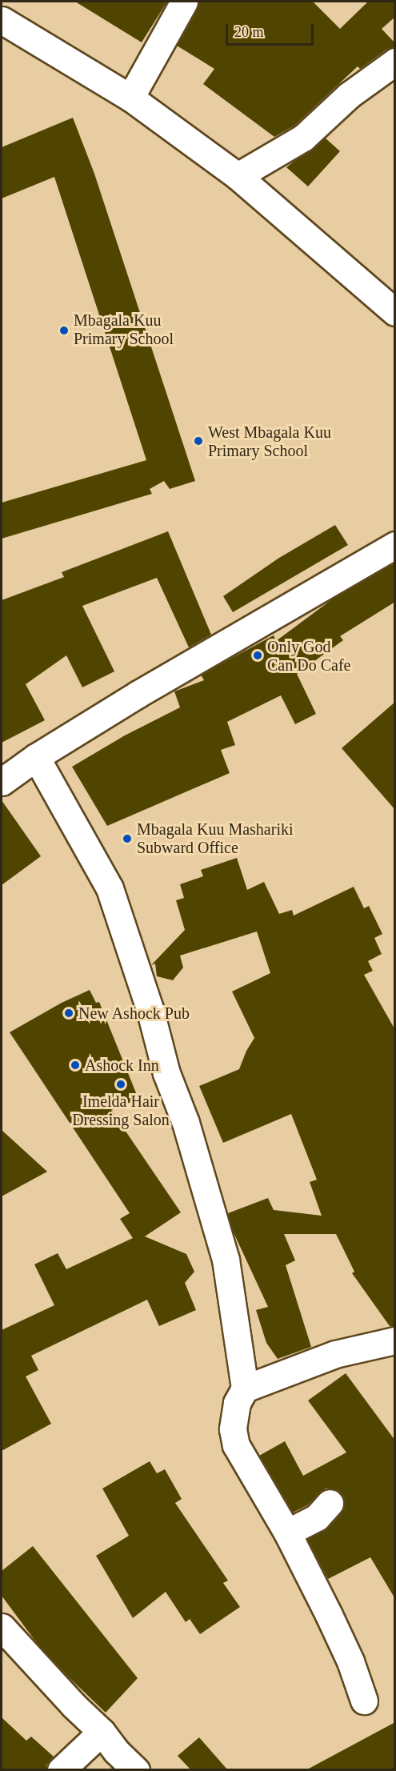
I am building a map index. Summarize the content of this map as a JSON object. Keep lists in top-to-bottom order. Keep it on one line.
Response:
{"places":["Mbagala Kuu Primary School","West Mbagala Kuu Primary School","Only God Can Do Cafe","Mbagala Kuu Mashariki Subward Office","New Ashock Pub","Ashock Inn","Imelda Hair Dressing Salon"],"scale_bar":"20 m"}
